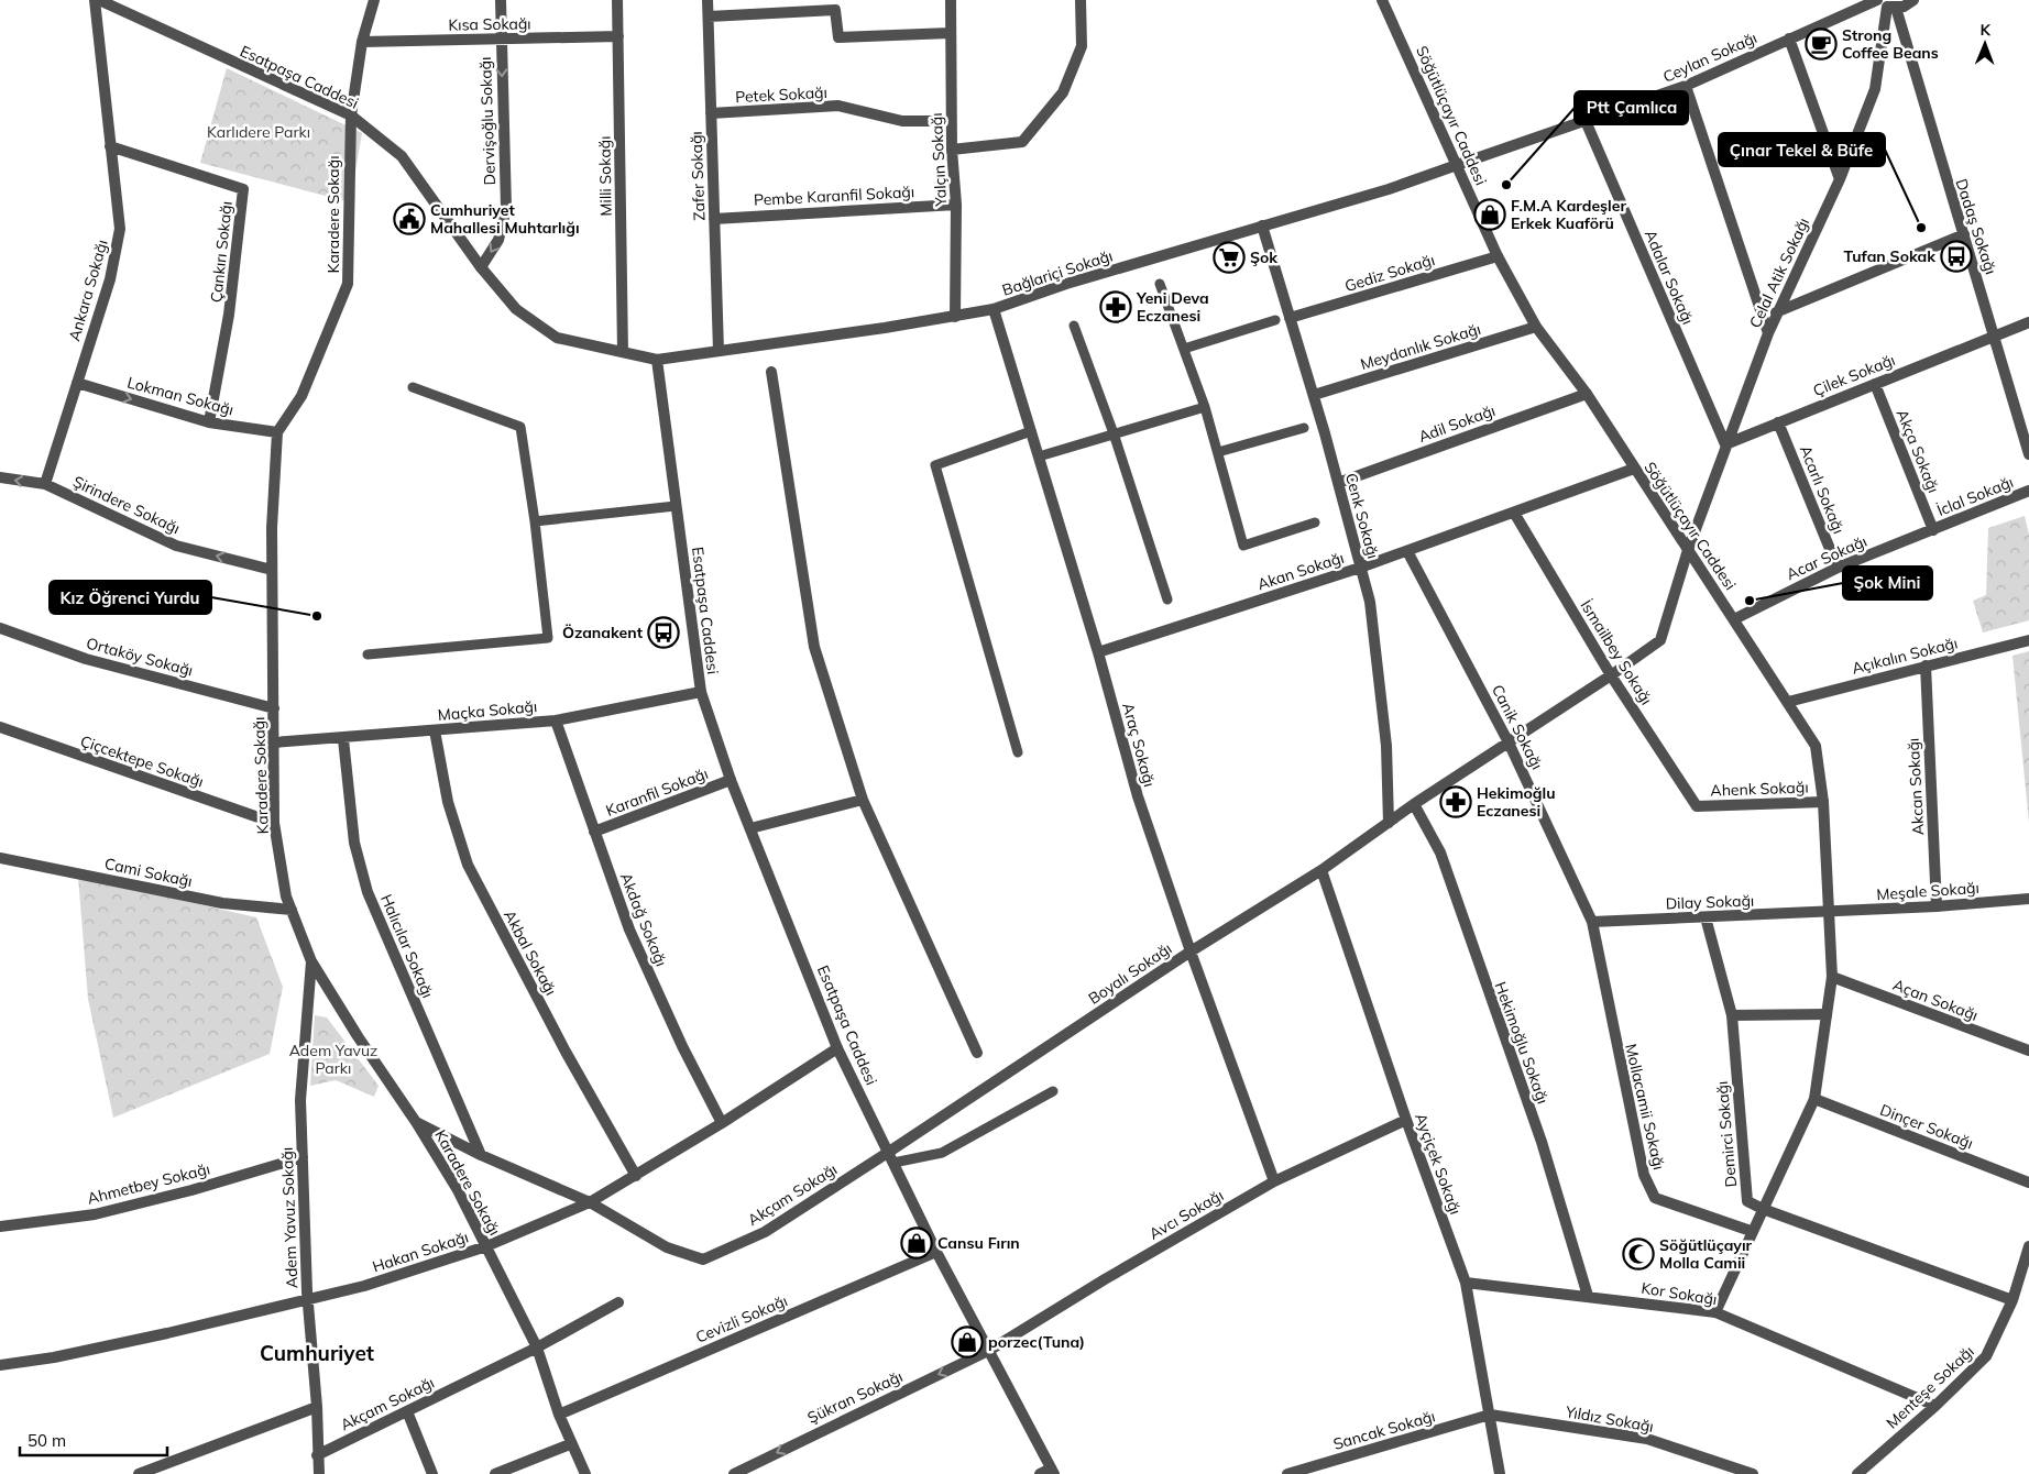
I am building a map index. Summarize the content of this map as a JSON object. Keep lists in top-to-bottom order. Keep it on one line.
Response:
{"streets":{"street":["Kısa Sokağı","Ceylan Sokağı","Esatpaşa Caddesi","Petek Sokağı","Söğütlüçayır Caddesi","Dervişoğlu Sokağı","Yalçın Sokağı","Milli Sokağı","Zafer Sokağı","Pembe Karanfil Sokağı","Karadere Sokağı","Dadaş Sokağı","Çankırı Sokağı","Bağlariçi Sokağı","Gediz Sokağı","Celal Atik Sokağı","Adalar Sokağı","Ankara Sokağı","Meydanlık Sokağı","Çilek Sokağı","Lokman Sokağı","Adil Sokağı","Akça Sokağı","Acarlı Sokağı","İclal Sokağı","Şirindere Sokağı","Cenk Sokağı","Acar Sokağı","Akan Sokağı","İsmailbey Sokağı","Açıkalın Sokağı","Ortaköy Sokağı","Maçka Sokağı","Canik Sokağı","Araç Sokağı","Çiçcektepe Sokağı","Akcan Sokağı","Ahenk Sokağı","Karanfil Sokağı","Cami Sokağı","Meşale Sokağı","Dilay Sokağı","Akdağ Sokağı","Halıcılar Sokağı","Akbal Sokağı","Boyalı Sokağı","Açan Sokağı","Hekimoğlu Sokağı","Mollacamii Sokağı","Dinçer Sokağı","Demirci Sokağı","Ayçiçek Sokağı","Ahmetbey Sokağı","Akçam Sokağı","Avcı Sokağı","Adem Yavuz Sokağı","Hakan Sokağı","Kor Sokağı","Cevizli Sokağı","Menteşe Sokağı","Şükran Sokağı","Yıldız Sokağı","Sancak Sokağı"]},"crossings":[["Kısa Sokağı","Dervişoğlu Sokağı"],["Kısa Sokağı","Milli Sokağı"],["Kısa Sokağı","Karadere Sokağı"],["Ceylan Sokağı","Söğütlüçayır Caddesi"],["Ceylan Sokağı","Dadaş Sokağı"],["Ceylan Sokağı","Bağlariçi Sokağı"],["Ceylan Sokağı","Celal Atik Sokağı"],["Ceylan Sokağı","Adalar Sokağı"],["Esatpaşa Caddesi","Dervişoğlu Sokağı"],["Esatpaşa Caddesi","Milli Sokağı"],["Esatpaşa Caddesi","Karadere Sokağı"],["Esatpaşa Caddesi","Bağlariçi Sokağı"],["Esatpaşa Caddesi","Maçka Sokağı"],["Esatpaşa Caddesi","Karanfil Sokağı"],["Esatpaşa Caddesi","Boyalı Sokağı"],["Esatpaşa Caddesi","Akçam Sokağı"],["Esatpaşa Caddesi","Avcı Sokağı"],["Esatpaşa Caddesi","Hakan Sokağı"],["Esatpaşa Caddesi","Cevizli Sokağı"],["Esatpaşa Caddesi","Şükran Sokağı"],["Petek Sokağı","Yalçın Sokağı"],["Petek Sokağı","Zafer Sokağı"],["Söğütlüçayır Caddesi","Bağlariçi Sokağı"],["Söğütlüçayır Caddesi","Gediz Sokağı"],["Söğütlüçayır Caddesi","Celal Atik Sokağı"],["Söğütlüçayır Caddesi","Meydanlık Sokağı"],["Söğütlüçayır Caddesi","Adil Sokağı"],["Söğütlüçayır Caddesi","Acar Sokağı"],["Söğütlüçayır Caddesi","Akan Sokağı"],["Söğütlüçayır Caddesi","Açıkalın Sokağı"],["Söğütlüçayır Caddesi","Ahenk Sokağı"],["Söğütlüçayır Caddesi","Meşale Sokağı"],["Söğütlüçayır Caddesi","Dilay Sokağı"],["Söğütlüçayır Caddesi","Açan Sokağı"],["Söğütlüçayır Caddesi","Mollacamii Sokağı"],["Söğütlüçayır Caddesi","Dinçer Sokağı"],["Söğütlüçayır Caddesi","Demirci Sokağı"],["Söğütlüçayır Caddesi","Kor Sokağı"],["Yalçın Sokağı","Pembe Karanfil Sokağı"],["Yalçın Sokağı","Bağlariçi Sokağı"],["Zafer Sokağı","Pembe Karanfil Sokağı"],["Zafer Sokağı","Bağlariçi Sokağı"],["Karadere Sokağı","Lokman Sokağı"],["Karadere Sokağı","Şirindere Sokağı"],["Karadere Sokağı","Ortaköy Sokağı"],["Karadere Sokağı","Maçka Sokağı"],["Karadere Sokağı","Çiçcektepe Sokağı"],["Karadere Sokağı","Cami Sokağı"],["Karadere Sokağı","Akçam Sokağı"],["Karadere Sokağı","Adem Yavuz Sokağı"],["Karadere Sokağı","Hakan Sokağı"],["Karadere Sokağı","Cevizli Sokağı"],["Dadaş Sokağı","Celal Atik Sokağı"],["Dadaş Sokağı","Çilek Sokağı"],["Çankırı Sokağı","Ankara Sokağı"],["Çankırı Sokağı","Lokman Sokağı"],["Bağlariçi Sokağı","Cenk Sokağı"],["Bağlariçi Sokağı","Araç Sokağı"],["Gediz Sokağı","Cenk Sokağı"],["Celal Atik Sokağı","Adalar Sokağı"],["Celal Atik Sokağı","Çilek Sokağı"],["Adalar Sokağı","Çilek Sokağı"],["Ankara Sokağı","Lokman Sokağı"],["Ankara Sokağı","Şirindere Sokağı"],["Meydanlık Sokağı","Cenk Sokağı"],["Çilek Sokağı","Akça Sokağı"],["Çilek Sokağı","Acarlı Sokağı"],["Adil Sokağı","Cenk Sokağı"],["Akça Sokağı","İclal Sokağı"],["Akça Sokağı","Acar Sokağı"],["Acarlı Sokağı","Acar Sokağı"],["İclal Sokağı","Acar Sokağı"],["Cenk Sokağı","Akan Sokağı"],["Cenk Sokağı","Boyalı Sokağı"],["Akan Sokağı","İsmailbey Sokağı"],["Akan Sokağı","Canik Sokağı"],["Akan Sokağı","Araç Sokağı"],["İsmailbey Sokağı","Ahenk Sokağı"],["Açıkalın Sokağı","Akcan Sokağı"],["Maçka Sokağı","Akdağ Sokağı"],["Maçka Sokağı","Halıcılar Sokağı"],["Maçka Sokağı","Akbal Sokağı"],["Canik Sokağı","Dilay Sokağı"],["Canik Sokağı","Mollacamii Sokağı"],["Araç Sokağı","Boyalı Sokağı"],["Araç Sokağı","Avcı Sokağı"],["Akcan Sokağı","Meşale Sokağı"],["Karanfil Sokağı","Akdağ Sokağı"],["Meşale Sokağı","Dilay Sokağı"],["Dilay Sokağı","Mollacamii Sokağı"],["Dilay Sokağı","Demirci Sokağı"],["Akdağ Sokağı","Hakan Sokağı"],["Akbal Sokağı","Hakan Sokağı"],["Boyalı Sokağı","Ayçiçek Sokağı"],["Boyalı Sokağı","Akçam Sokağı"],["Hekimoğlu Sokağı","Kor Sokağı"],["Demirci Sokağı","Menteşe Sokağı"],["Ayçiçek Sokağı","Avcı Sokağı"],["Ayçiçek Sokağı","Kor Sokağı"],["Ayçiçek Sokağı","Yıldız Sokağı"],["Ayçiçek Sokağı","Sancak Sokağı"],["Ahmetbey Sokağı","Adem Yavuz Sokağı"],["Akçam Sokağı","Adem Yavuz Sokağı"],["Akçam Sokağı","Hakan Sokağı"],["Avcı Sokağı","Şükran Sokağı"],["Adem Yavuz Sokağı","Hakan Sokağı"],["Kor Sokağı","Menteşe Sokağı"],["Yıldız Sokağı","Sancak Sokağı"]],"one_way":["Dervişoğlu Sokağı","Lokman Sokağı","Şirindere Sokağı","Şükran Sokağı"],"districts":["Cumhuriyet"],"parks":["Karlıdere Parkı","Adem Yavuz Parkı"],"places":{"cafe":["Strong Coffee Beans"],"other":["Ptt Çamlıca","Çınar Tekel & Büfe","Şok Mini","Kız Öğrenci Yurdu"],"shop":["F.M.A Kardeşler Erkek Kuaförü","Cansu Fırın","porzec(Tuna)"],"public building":["Cumhuriyet Mahallesi Muhtarlığı"],"bus stop":["Tufan Sokak","Özanakent"],"supermarket":["Şok"],"pharmacy":["Yeni Deva Eczanesi","Hekimoğlu Eczanesi"],"mosque":["Söğütlüçayır Molla Camii"]},"scale_bar":"50 m","north":"top"}
